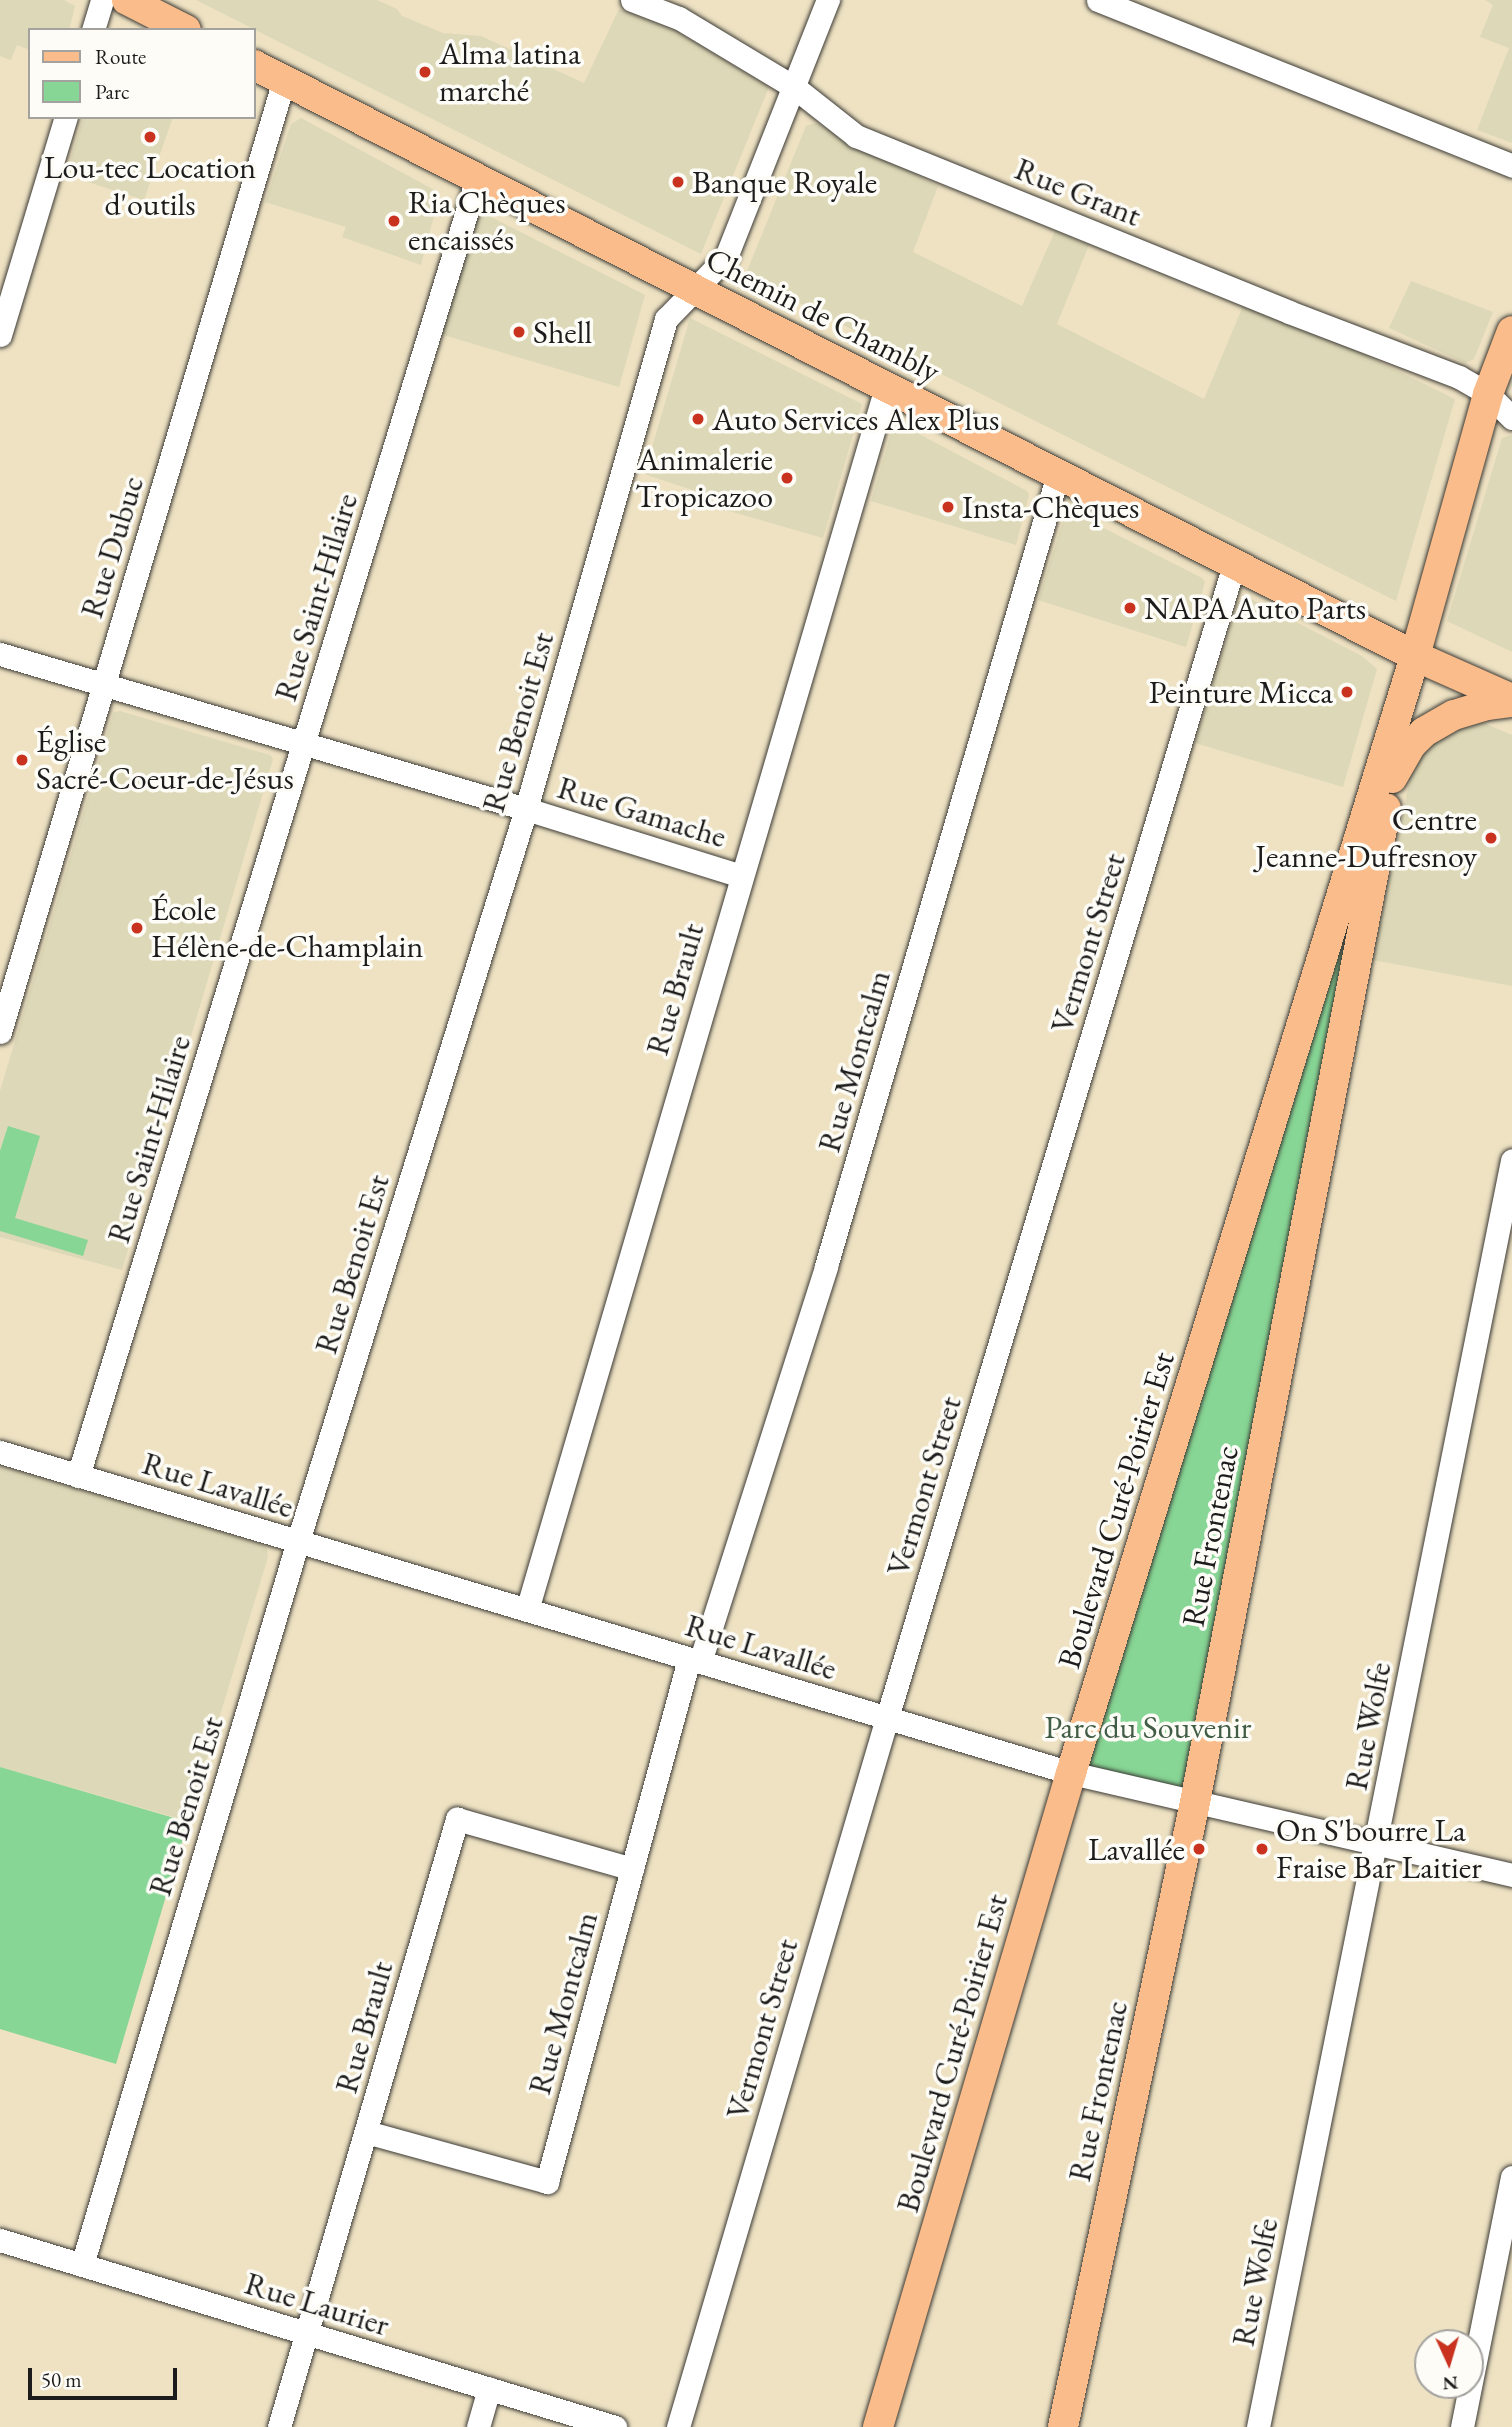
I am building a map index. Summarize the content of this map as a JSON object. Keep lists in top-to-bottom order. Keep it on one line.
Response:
{"streets":{"main road":["Chemin de Chambly","Boulevard Curé-Poirier Est","Rue Frontenac"],"street":["Rue Grant","Rue Dubuc","Rue Saint-Hilaire","Rue Benoit Est","Rue Gamache","Vermont Street","Rue Brault","Rue Montcalm","Rue Lavallée","Rue Wolfe","Rue Laurier"]},"crossings":[["Rue Grant","Rue Benoit Est"],["Chemin de Chambly","Rue Dubuc"],["Chemin de Chambly","Rue Saint-Hilaire"],["Chemin de Chambly","Rue Benoit Est"],["Chemin de Chambly","Vermont Street"],["Chemin de Chambly","Rue Brault"],["Chemin de Chambly","Rue Montcalm"],["Chemin de Chambly","Boulevard Curé-Poirier Est"],["Chemin de Chambly","Rue Frontenac"],["Rue Dubuc","Rue Gamache"],["Rue Saint-Hilaire","Rue Gamache"],["Rue Saint-Hilaire","Rue Lavallée"],["Rue Benoit Est","Rue Gamache"],["Rue Benoit Est","Rue Lavallée"],["Rue Benoit Est","Rue Laurier"],["Rue Gamache","Rue Brault"],["Vermont Street","Rue Lavallée"],["Rue Brault","Rue Montcalm"],["Rue Brault","Rue Lavallée"],["Rue Brault","Rue Laurier"],["Rue Montcalm","Rue Lavallée"],["Rue Lavallée","Boulevard Curé-Poirier Est"],["Rue Lavallée","Rue Frontenac"],["Rue Lavallée","Rue Wolfe"],["Boulevard Curé-Poirier Est","Rue Frontenac"]],"parks":["Parc du Souvenir"],"places":["Alma latina marché","Lou-tec Location d'outils","Banque Royale","Ria Chèques encaissés","Shell","Auto Services Alex Plus","Animalerie Tropicazoo","Insta-Chèques","NAPA Auto Parts","Peinture Micca","Église Sacré-Coeur-de-Jésus","Centre Jeanne-Dufresnoy","École Hélène-de-Champlain","Lavallée","On S'bourre La Fraise Bar Laitier"],"legend":["Route","Parc"],"scale_bar":"50 m","north":"bottom"}
